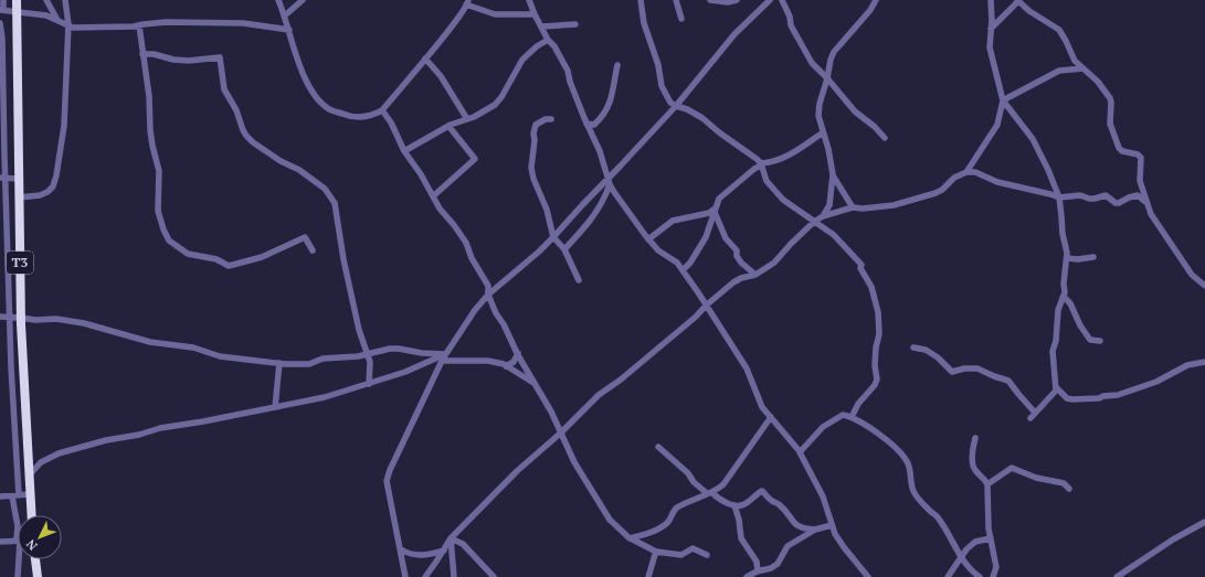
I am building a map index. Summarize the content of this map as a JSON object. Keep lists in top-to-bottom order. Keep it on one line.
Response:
{"streets":{"highway":["T3"]},"north":"bottom left"}
